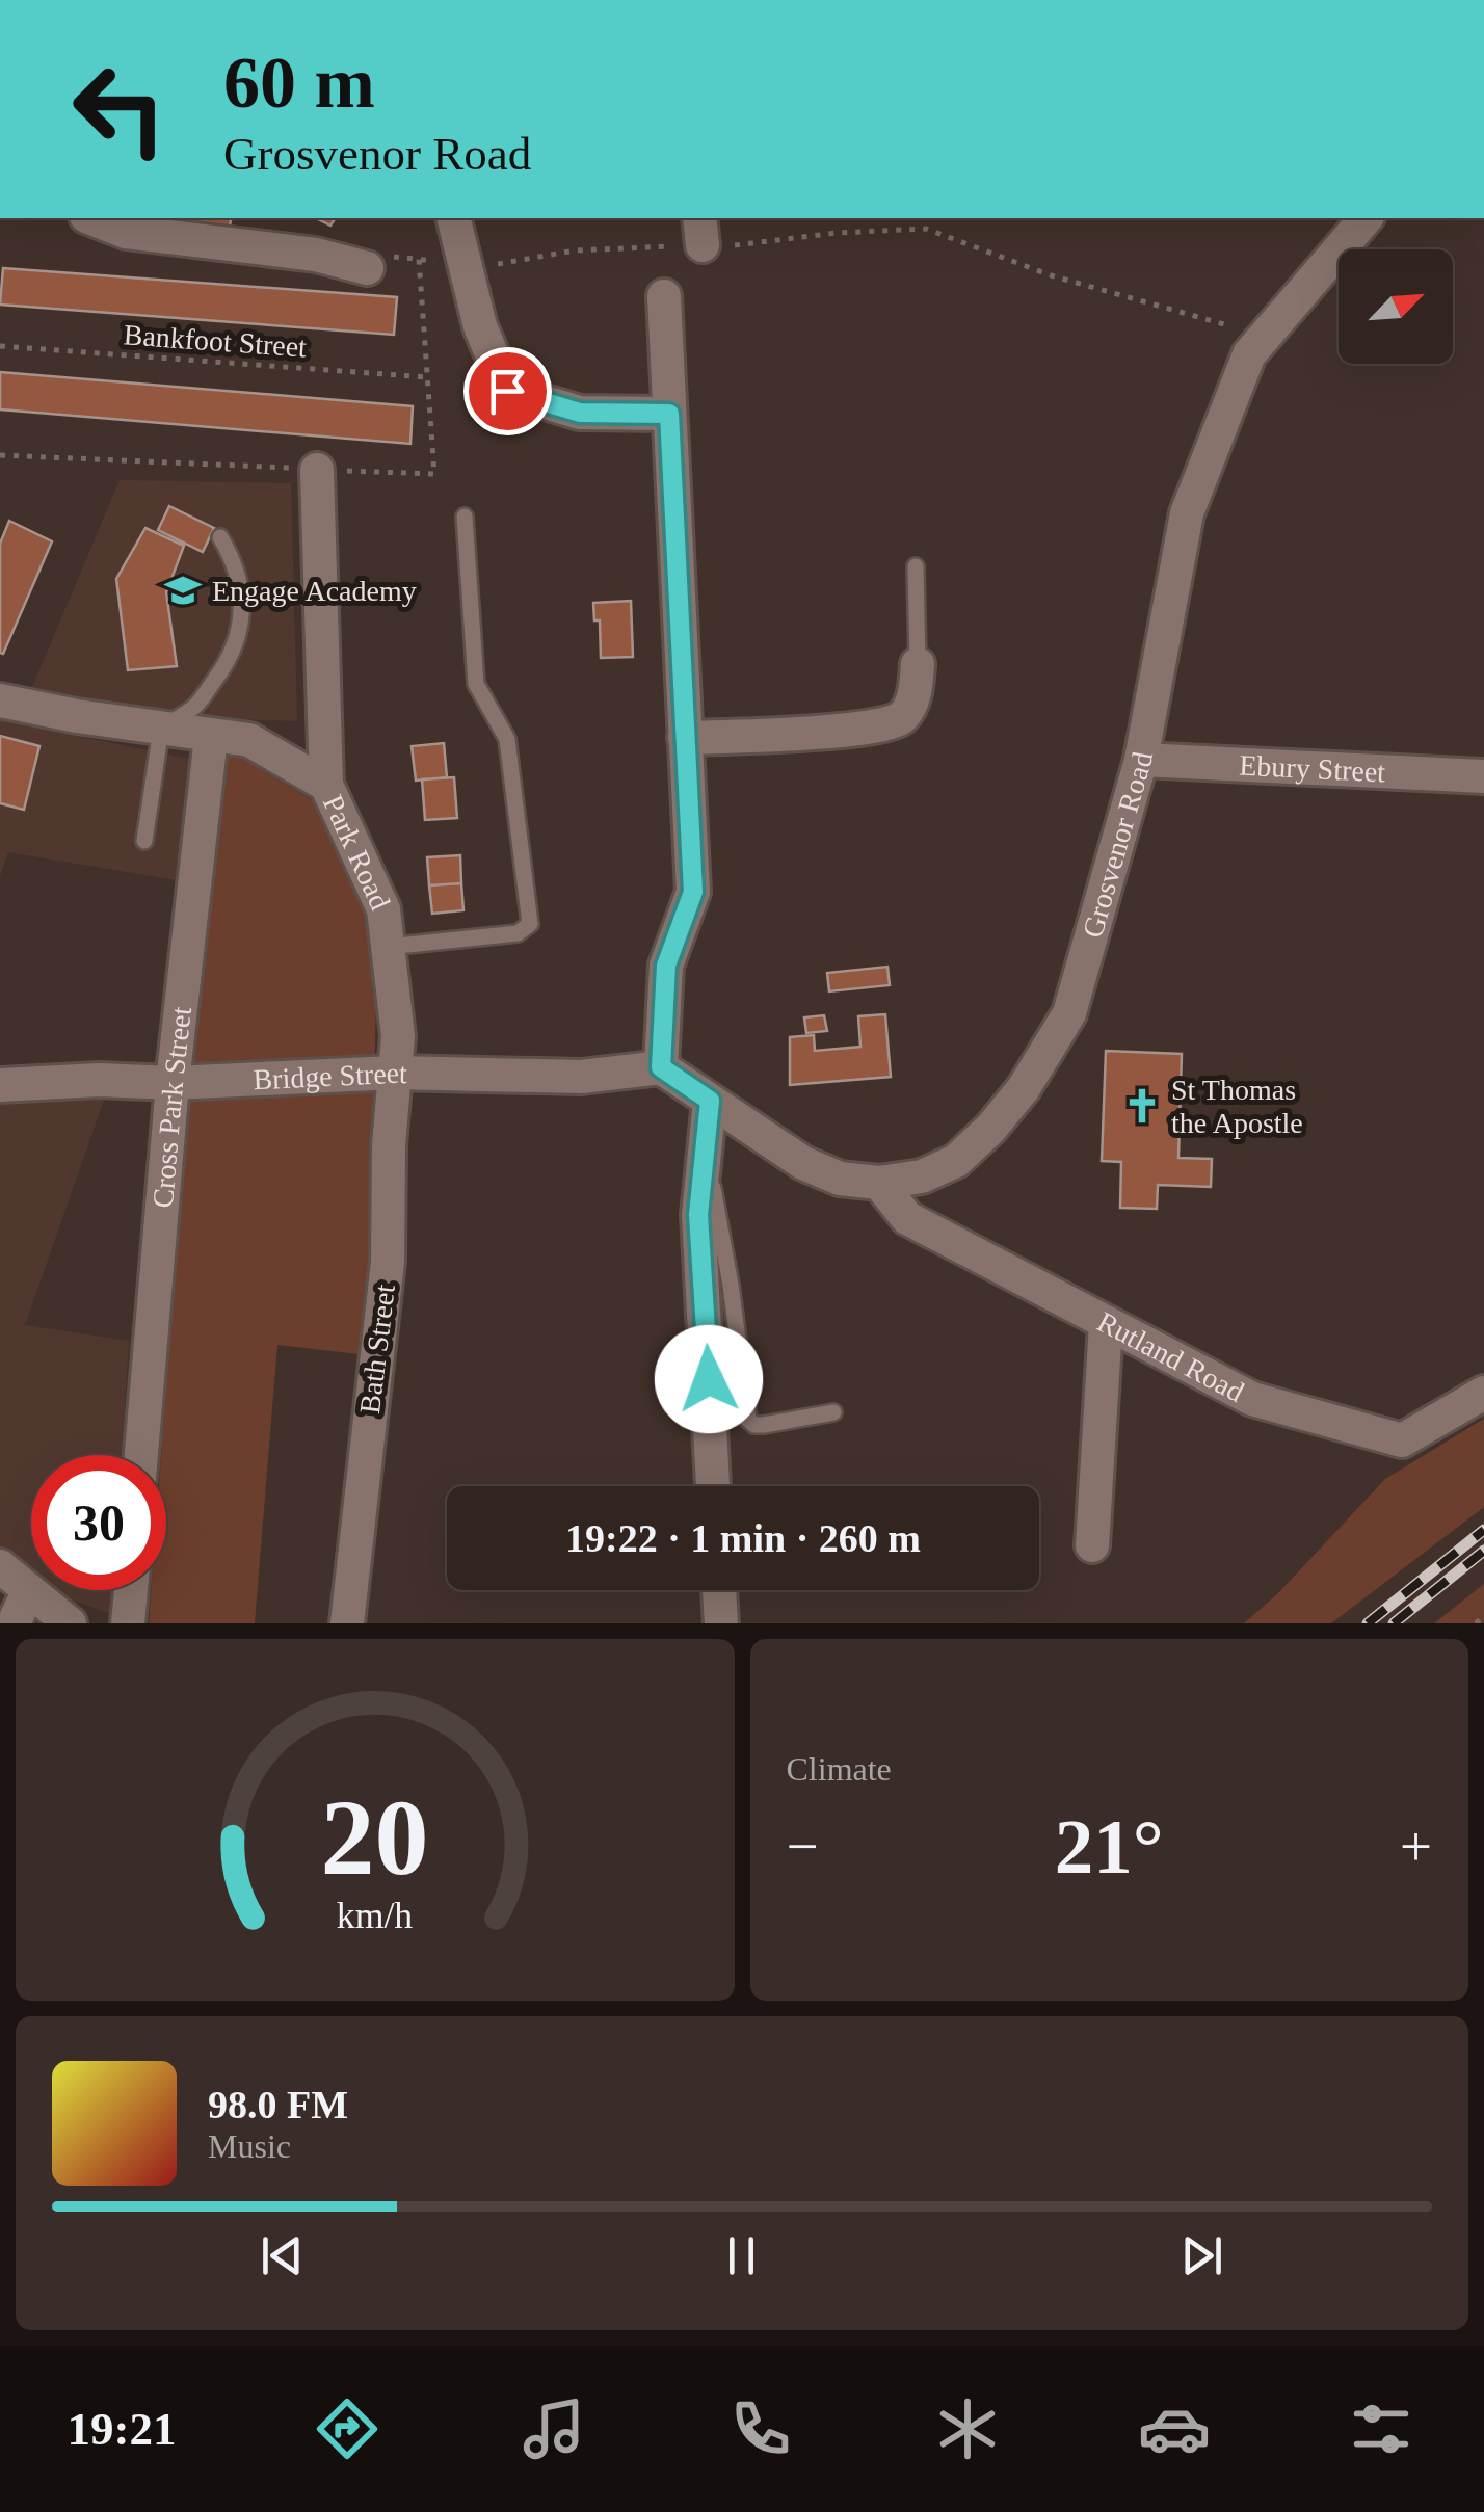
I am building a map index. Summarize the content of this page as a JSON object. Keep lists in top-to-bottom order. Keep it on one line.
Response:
{"streets":{"street":["Ebury Street","Grosvenor Road","Park Road","Bridge Street","Cross Park Street","Bath Street","Rutland Road"],"path":["Bankfoot Street"]},"crossings":[["Ebury Street","Grosvenor Road"],["Grosvenor Road","Bridge Street"],["Grosvenor Road","Rutland Road"],["Park Road","Bridge Street"],["Park Road","Cross Park Street"],["Park Road","Bath Street"],["Bridge Street","Cross Park Street"],["Bridge Street","Bath Street"]],"places":{"school or university":["Engage Academy"],"church":["St Thomas the Apostle"]},"north":"top right","page":{"turn":["60 m","Grosvenor Road"],"limit":"30","trip":"19:22 · 1 min · 260 m","tile":"Climate","heat":["−","21°","+"],"song":["98.0 FM","Music"],"tabs":"19:21","gauge":["20","km/h"]}}
